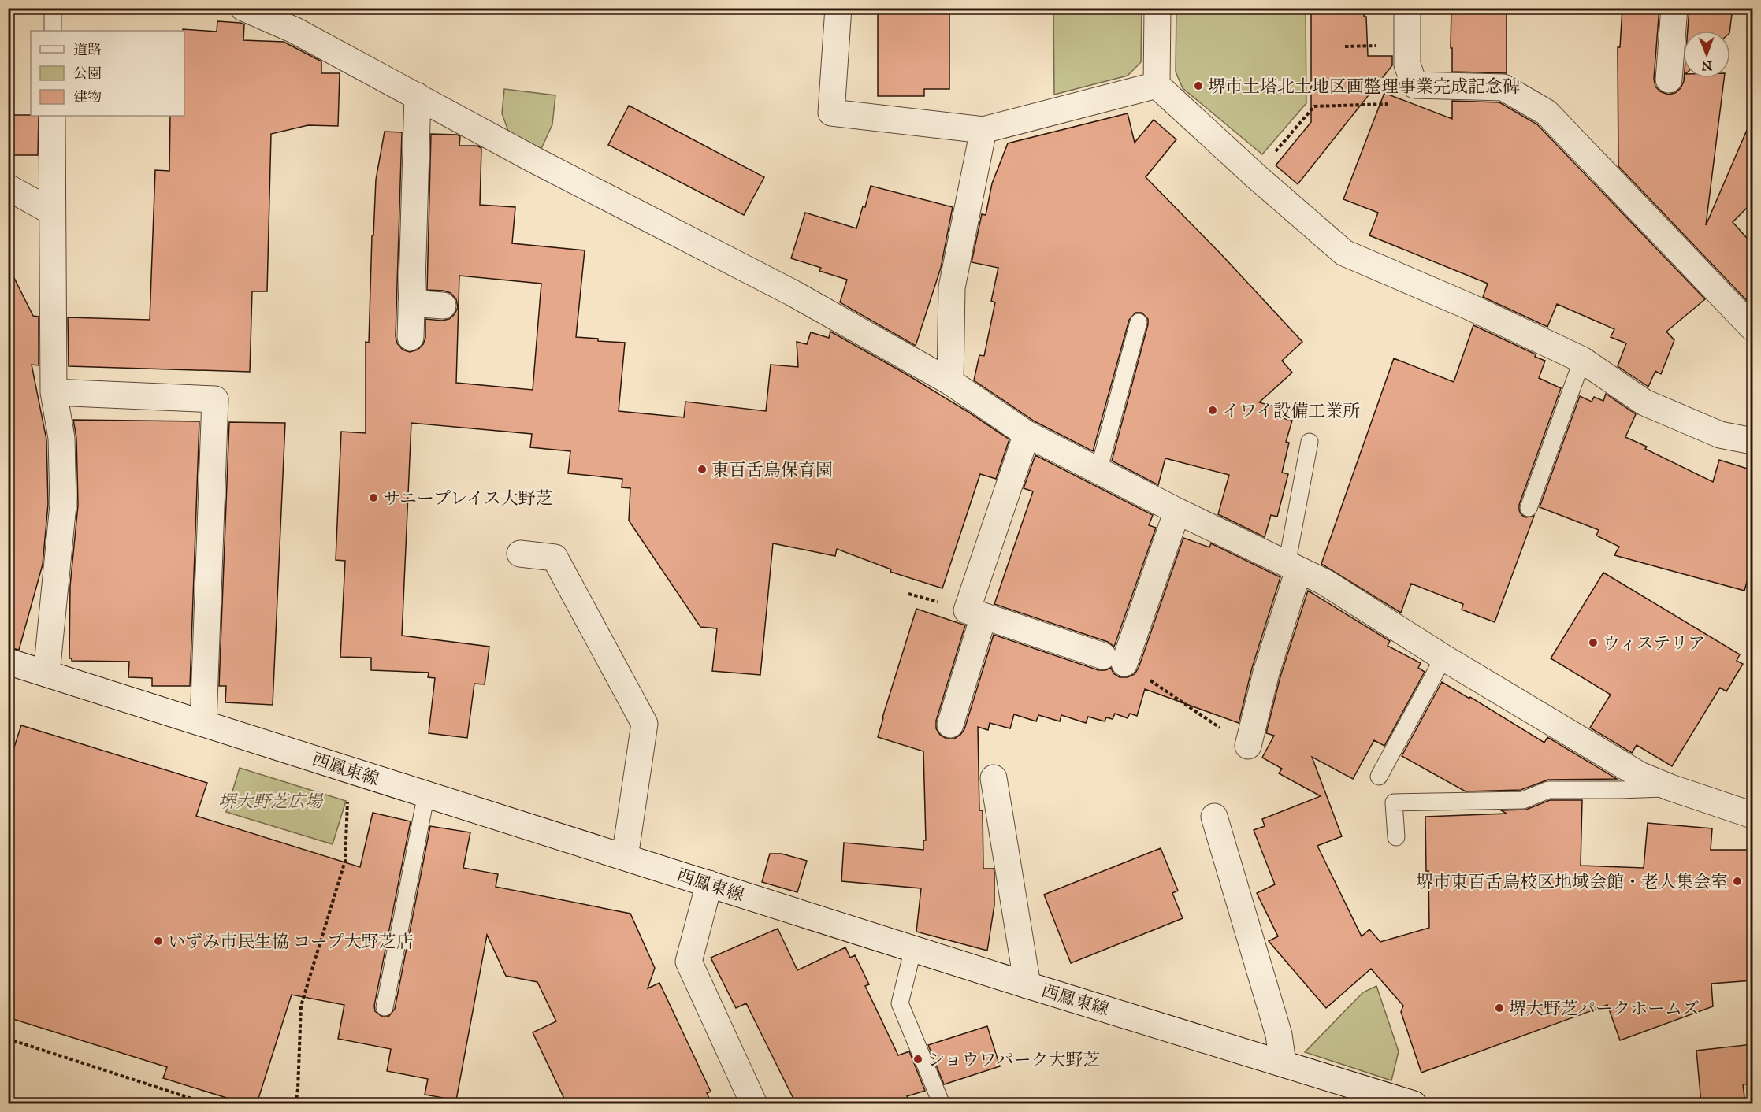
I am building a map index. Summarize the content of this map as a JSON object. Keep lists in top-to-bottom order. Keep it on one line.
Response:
{"streets":{"street":["西鳳東線"]},"parks":["堺大野芝広場"],"places":["堺市土塔北土地区画整理事業完成記念碑","イワイ設備工業所","東百舌鳥保育園","サニープレイス大野芝","ウィステリア","堺市東百舌鳥校区地域会館・老人集会室","いずみ市民生協 コープ大野芝店","堺大野芝パークホームズ","ショウワパーク大野芝"],"legend":["道路","公園","建物"],"north":"bottom"}
